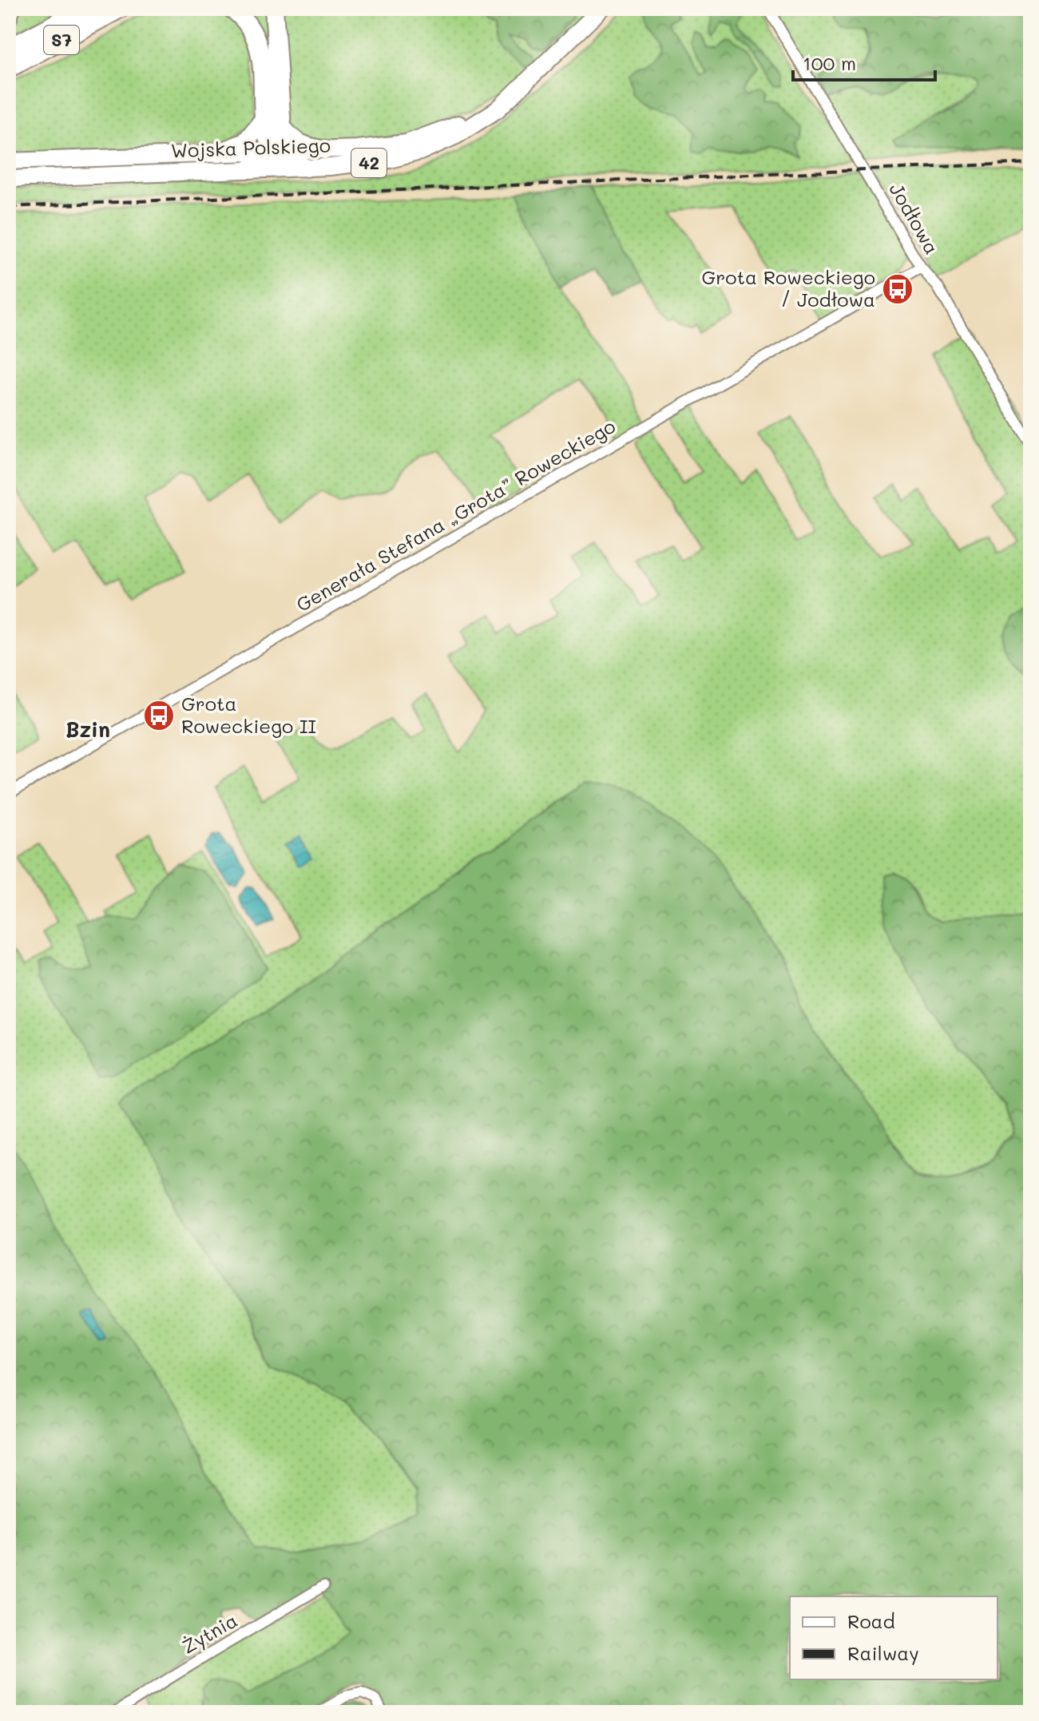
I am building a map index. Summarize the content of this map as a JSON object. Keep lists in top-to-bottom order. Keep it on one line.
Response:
{"streets":{"highway":["S7"],"main road":["Wojska Polskiego","42"],"street":["Jodłowa","Generała Stefana „Grota” Roweckiego","Żytnia"]},"crossings":[["Jodłowa","Generała Stefana „Grota” Roweckiego"]],"districts":["Bzin"],"places":{"bus stop":["Grota Roweckiego / Jodłowa","Grota Roweckiego II"]},"legend":["Road","Railway"],"scale_bar":"100 m"}
